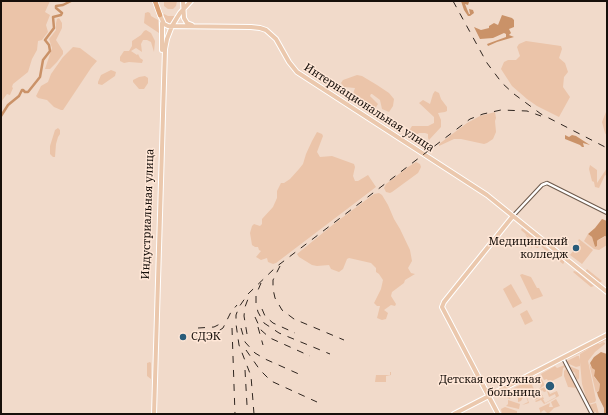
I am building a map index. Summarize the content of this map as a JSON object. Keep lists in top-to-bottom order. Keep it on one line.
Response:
{"streets":{"main road":["Интернациональная улица","Индустриальная улица"]},"crossings":[["Интернациональная улица","Индустриальная улица"]],"places":["Медицинский колледж","СДЭК","Детская окружная больница"]}
